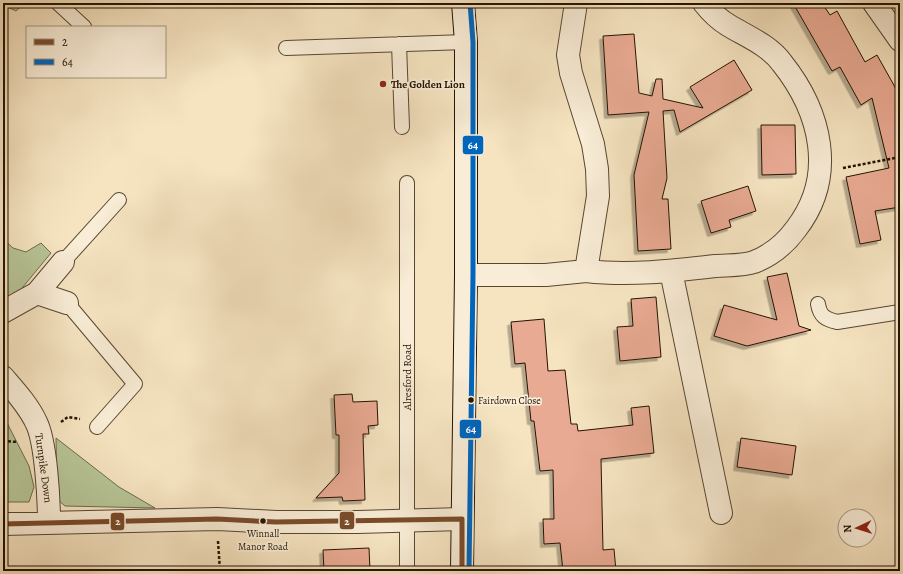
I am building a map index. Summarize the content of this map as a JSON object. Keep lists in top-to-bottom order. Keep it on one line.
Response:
{"streets":{"street":["Turnpike Down"],"lane":["Alresford Road"]},"places":["The Golden Lion","Fairdown Close","Winnall Manor Road"],"lines":["transit line 64","transit line 2"],"legend":["2","64"],"north":"left"}
